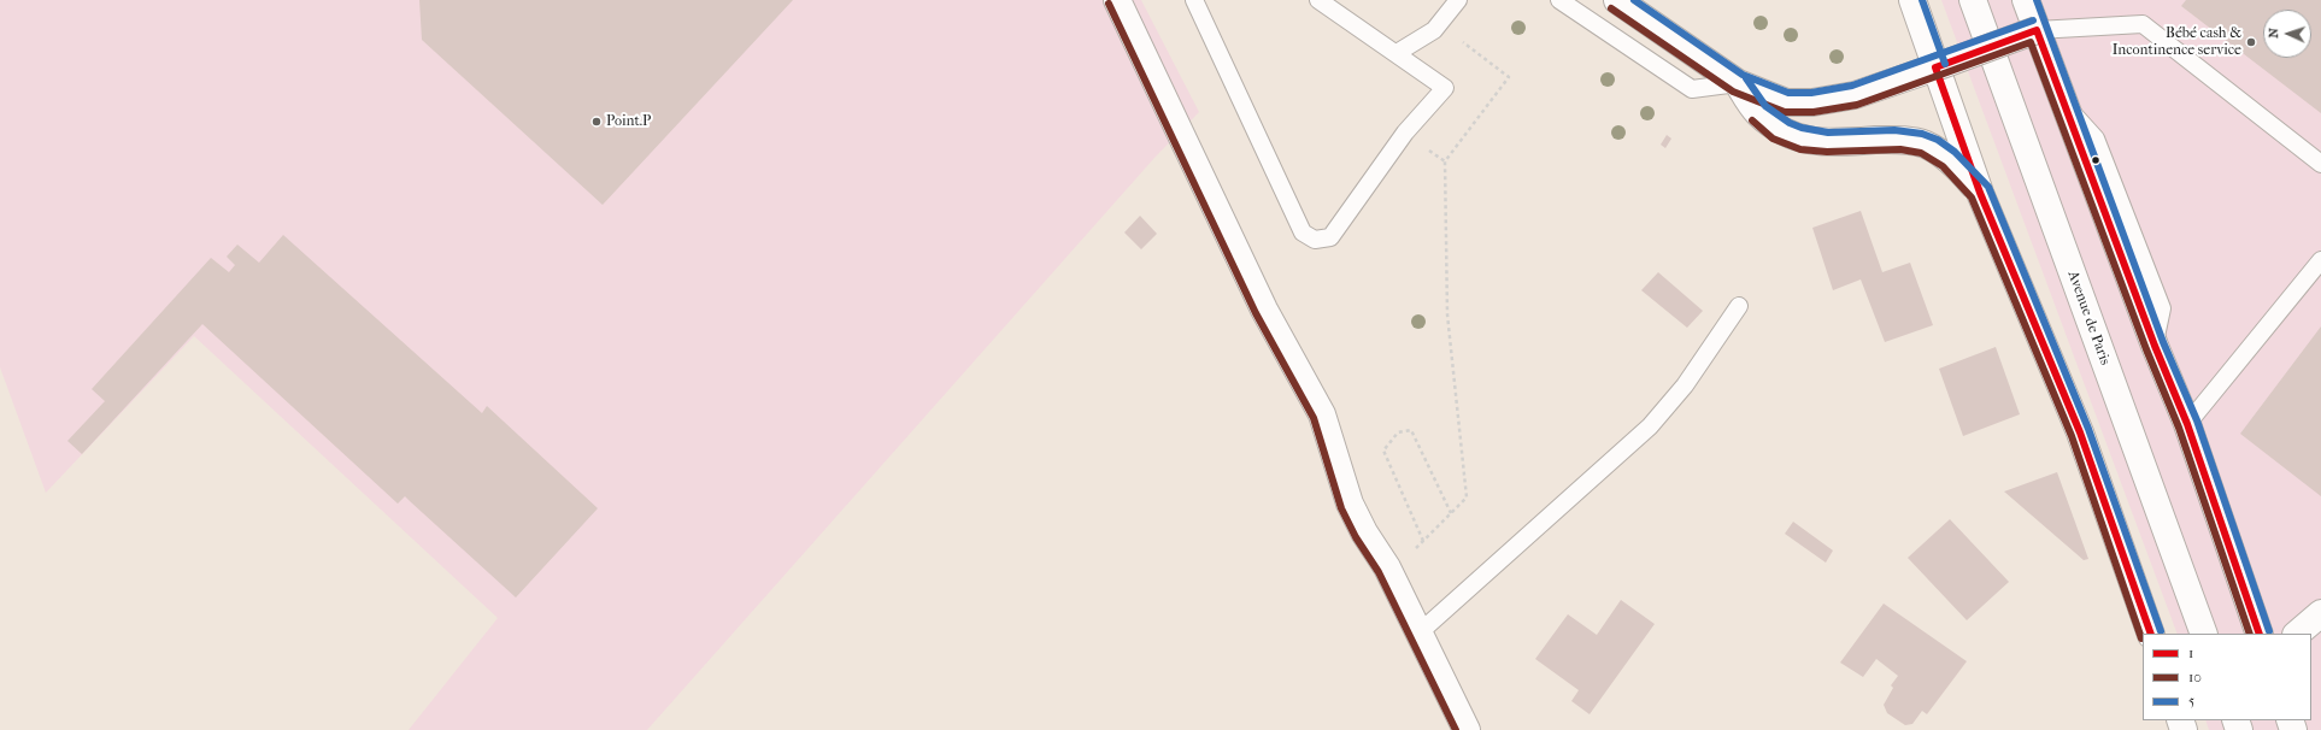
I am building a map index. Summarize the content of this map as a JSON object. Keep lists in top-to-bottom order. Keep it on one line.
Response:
{"streets":{"main road":["Avenue de Paris"]},"places":["Bébé cash & Incontinence service","Point.P"],"lines":["transit line 5","transit line 10","transit line 1"],"legend":["1","10","5"],"north":"left"}
